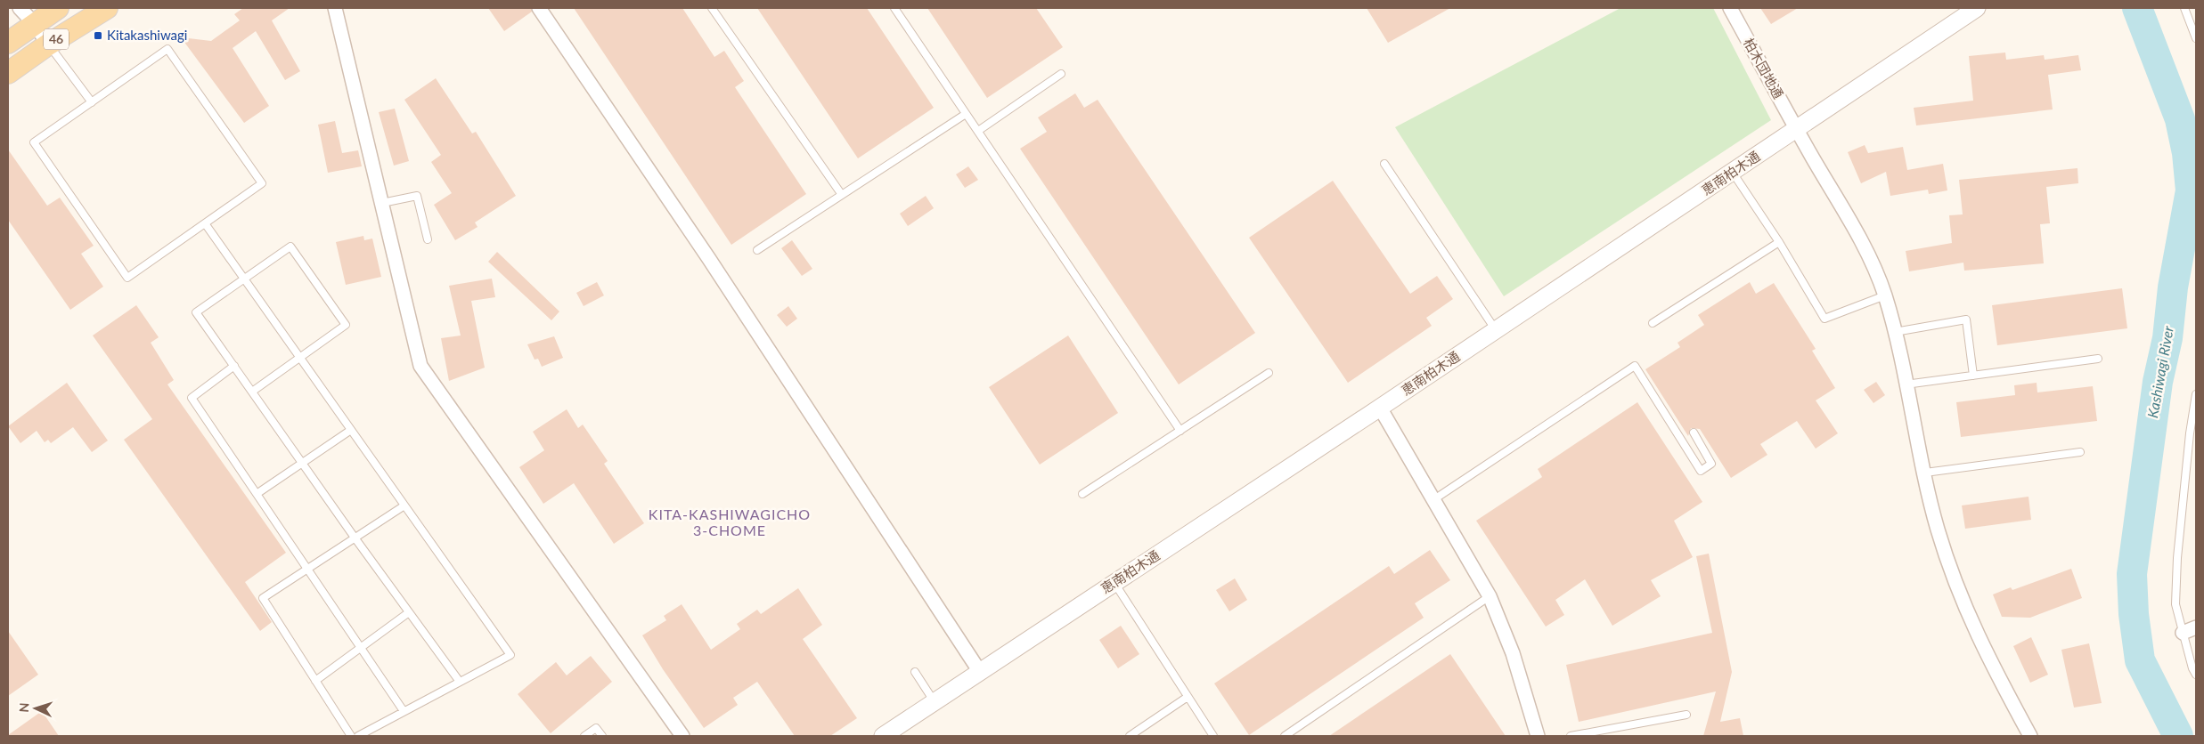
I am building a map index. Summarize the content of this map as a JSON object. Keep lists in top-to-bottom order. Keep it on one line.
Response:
{"streets":{"main road":["46"],"street":["柏木団地通","恵南柏木通"]},"crossings":[["柏木団地通","恵南柏木通"]],"districts":["KITA-KASHIWAGICHO 3-CHOME"],"water":["Kashiwagi River"],"places":{"transit":["Kitakashiwagi"]},"north":"left"}
